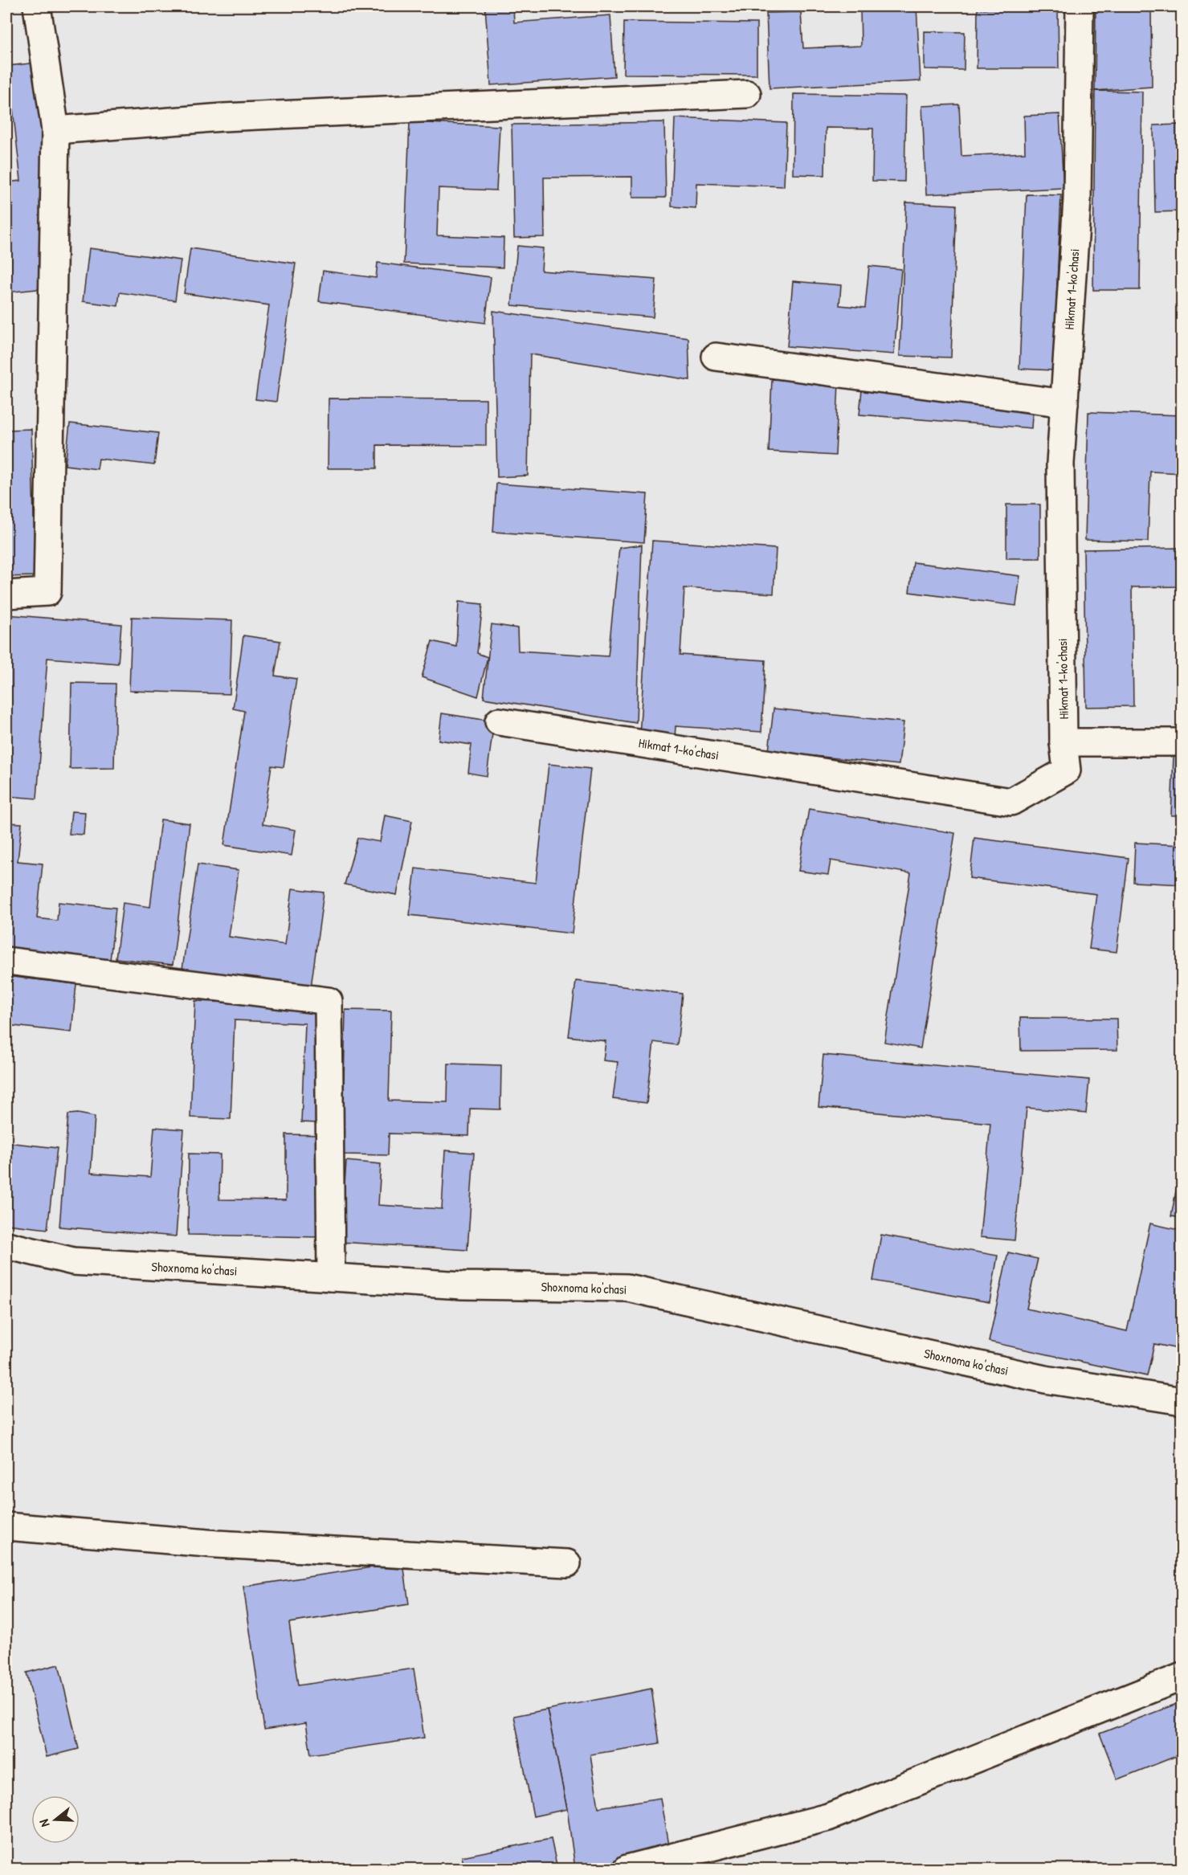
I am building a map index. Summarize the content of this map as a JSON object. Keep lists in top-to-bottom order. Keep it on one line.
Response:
{"streets":{"street":["Hikmat 1-ko'chasi","Shoxnoma ko'chasi"]},"north":"left"}
